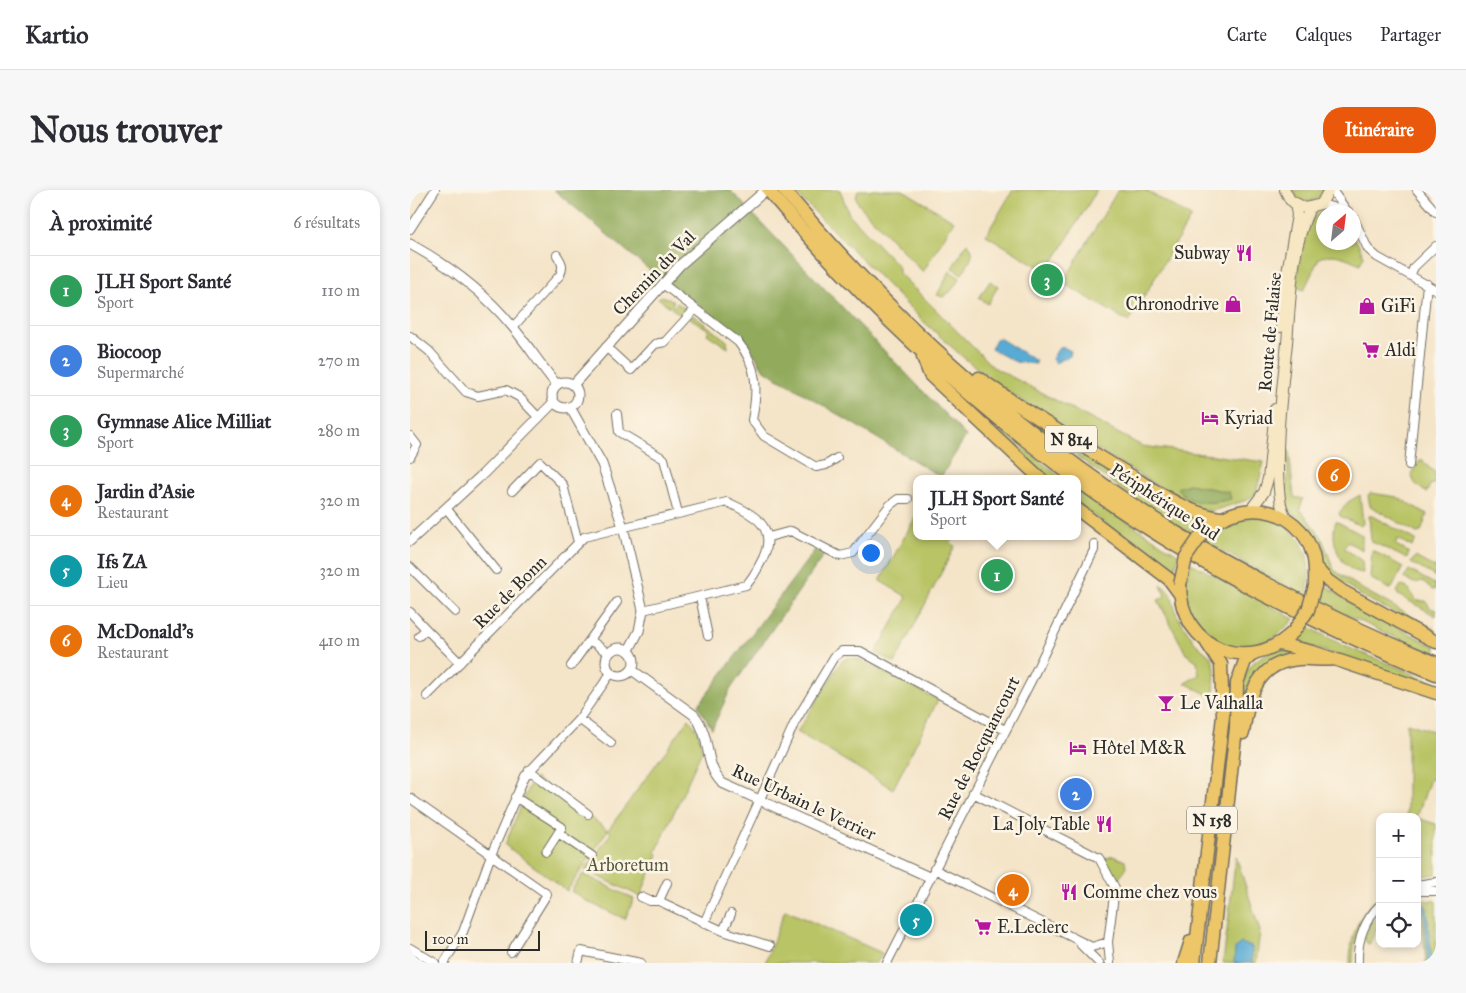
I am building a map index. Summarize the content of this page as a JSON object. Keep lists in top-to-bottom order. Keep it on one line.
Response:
{"streets":{"highway":["N 814","Périphérique Sud","N 158"],"main road":["Route de Falaise"],"street":["Chemin du Val","Rue de Bonn","Rue de Rocquancourt","Rue Urbain le Verrier"]},"crossings":[["Chemin du Val","Périphérique Sud"],["Route de Falaise","N 814"],["Route de Falaise","N 158"],["N 814","Périphérique Sud"],["N 814","N 158"],["Rue de Rocquancourt","Rue Urbain le Verrier"]],"parks":["Arboretum"],"places":{"restaurant":["Subway","La Joly Table","Comme chez vous"],"shop":["Chronodrive","GiFi"],"supermarket":["Aldi","E.Leclerc"],"hotel":["Kyriad","Hôtel M&R"],"bar":["Le Valhalla"]},"scale_bar":"100 m","north":"top right","page":{"header":"Kartio","nav":["Carte","Calques","Partager"],"buttons":"Itinéraire","title":"Nous trouver","heading":["À proximité","6 résultats"],"list":[{"mark":"1","name":"JLH Sport Santé","note":"Sport","value":"110 m"},{"mark":"2","name":"Biocoop","note":"Supermarché","value":"270 m"},{"mark":"3","name":"Gymnase Alice Milliat","note":"Sport","value":"280 m"},{"mark":"4","name":"Jardin d'Asie","note":"Restaurant","value":"320 m"},{"mark":"5","name":"Ifs ZA","note":"Lieu","value":"320 m"},{"mark":"6","name":"McDonald's","note":"Restaurant","value":"410 m"}],"pins":["3","6","1","2","4","5"],"popup":["JLH Sport Santé","Sport"],"map_buttons":["+","−"],"scale":"100 m"}}
